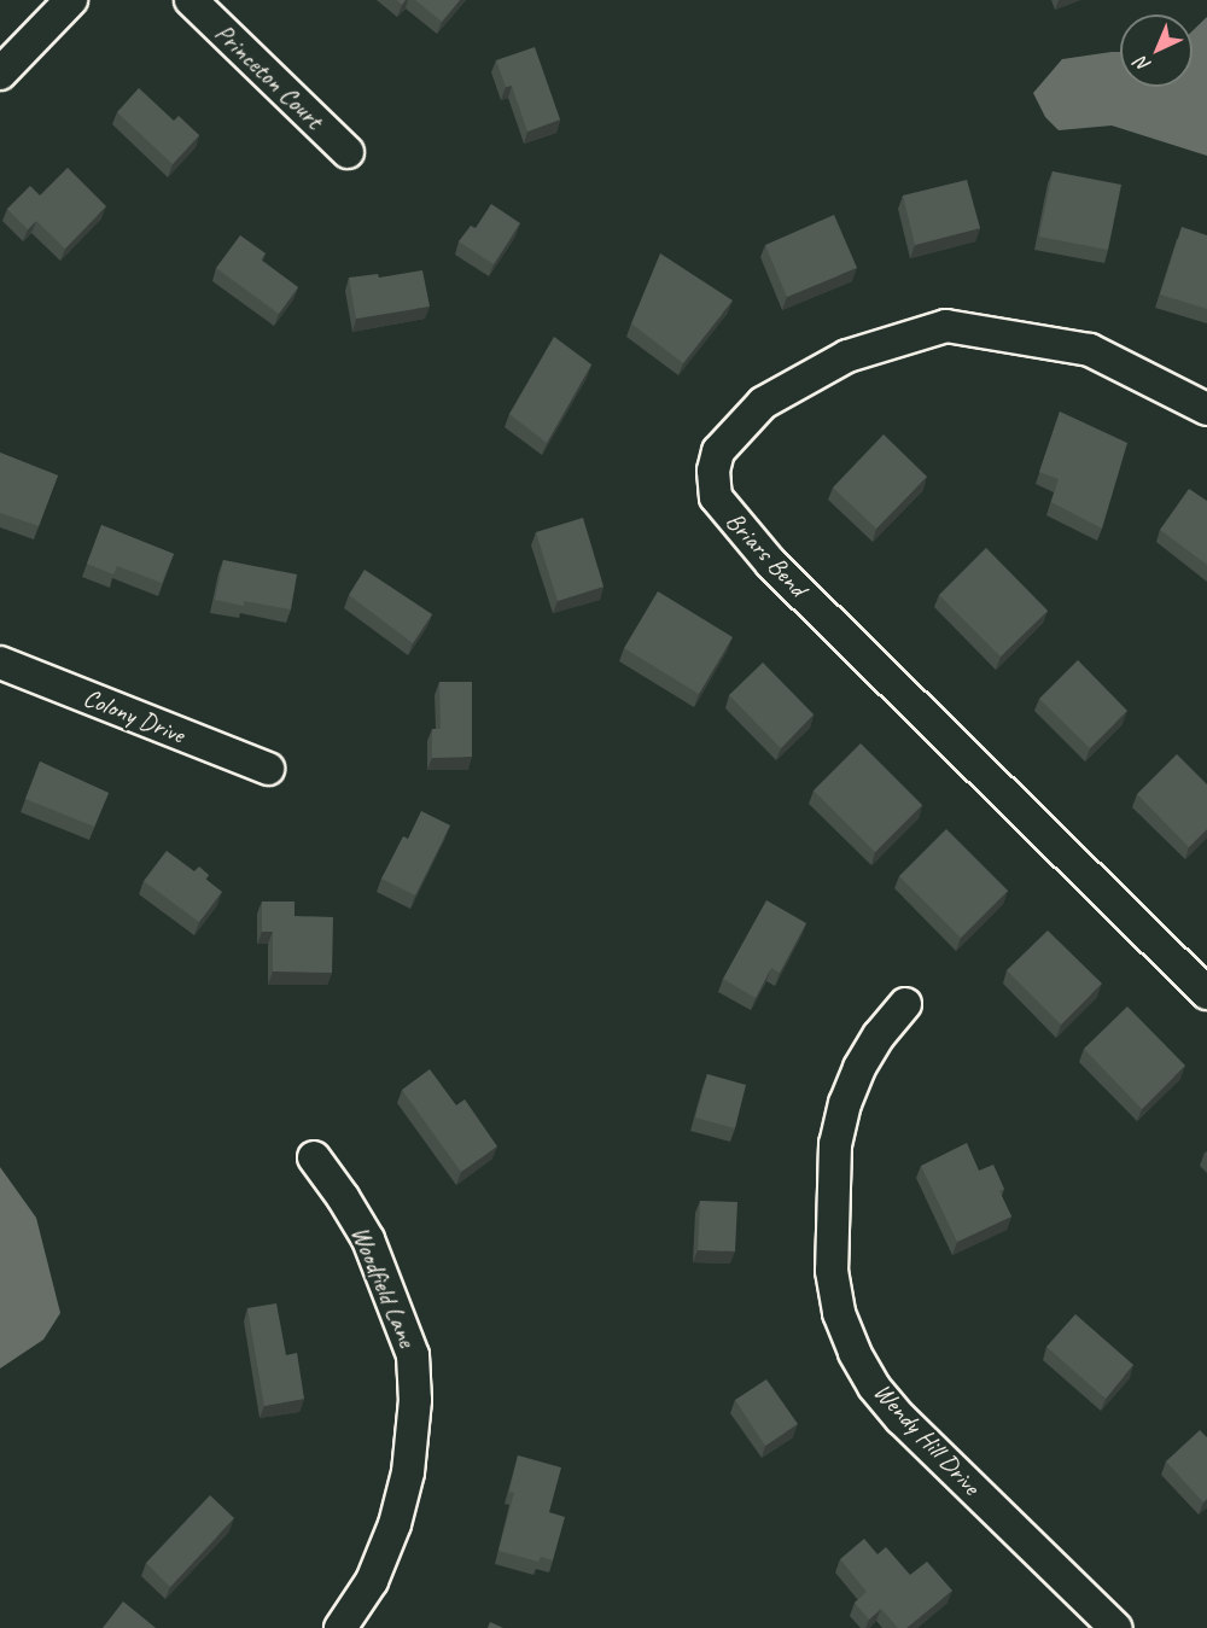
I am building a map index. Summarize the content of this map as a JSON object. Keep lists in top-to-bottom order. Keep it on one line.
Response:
{"streets":{"street":["Princeton Court","Briars Bend","Colony Drive","Woodfield Lane","Wendy Hill Drive"]},"north":"bottom left"}
